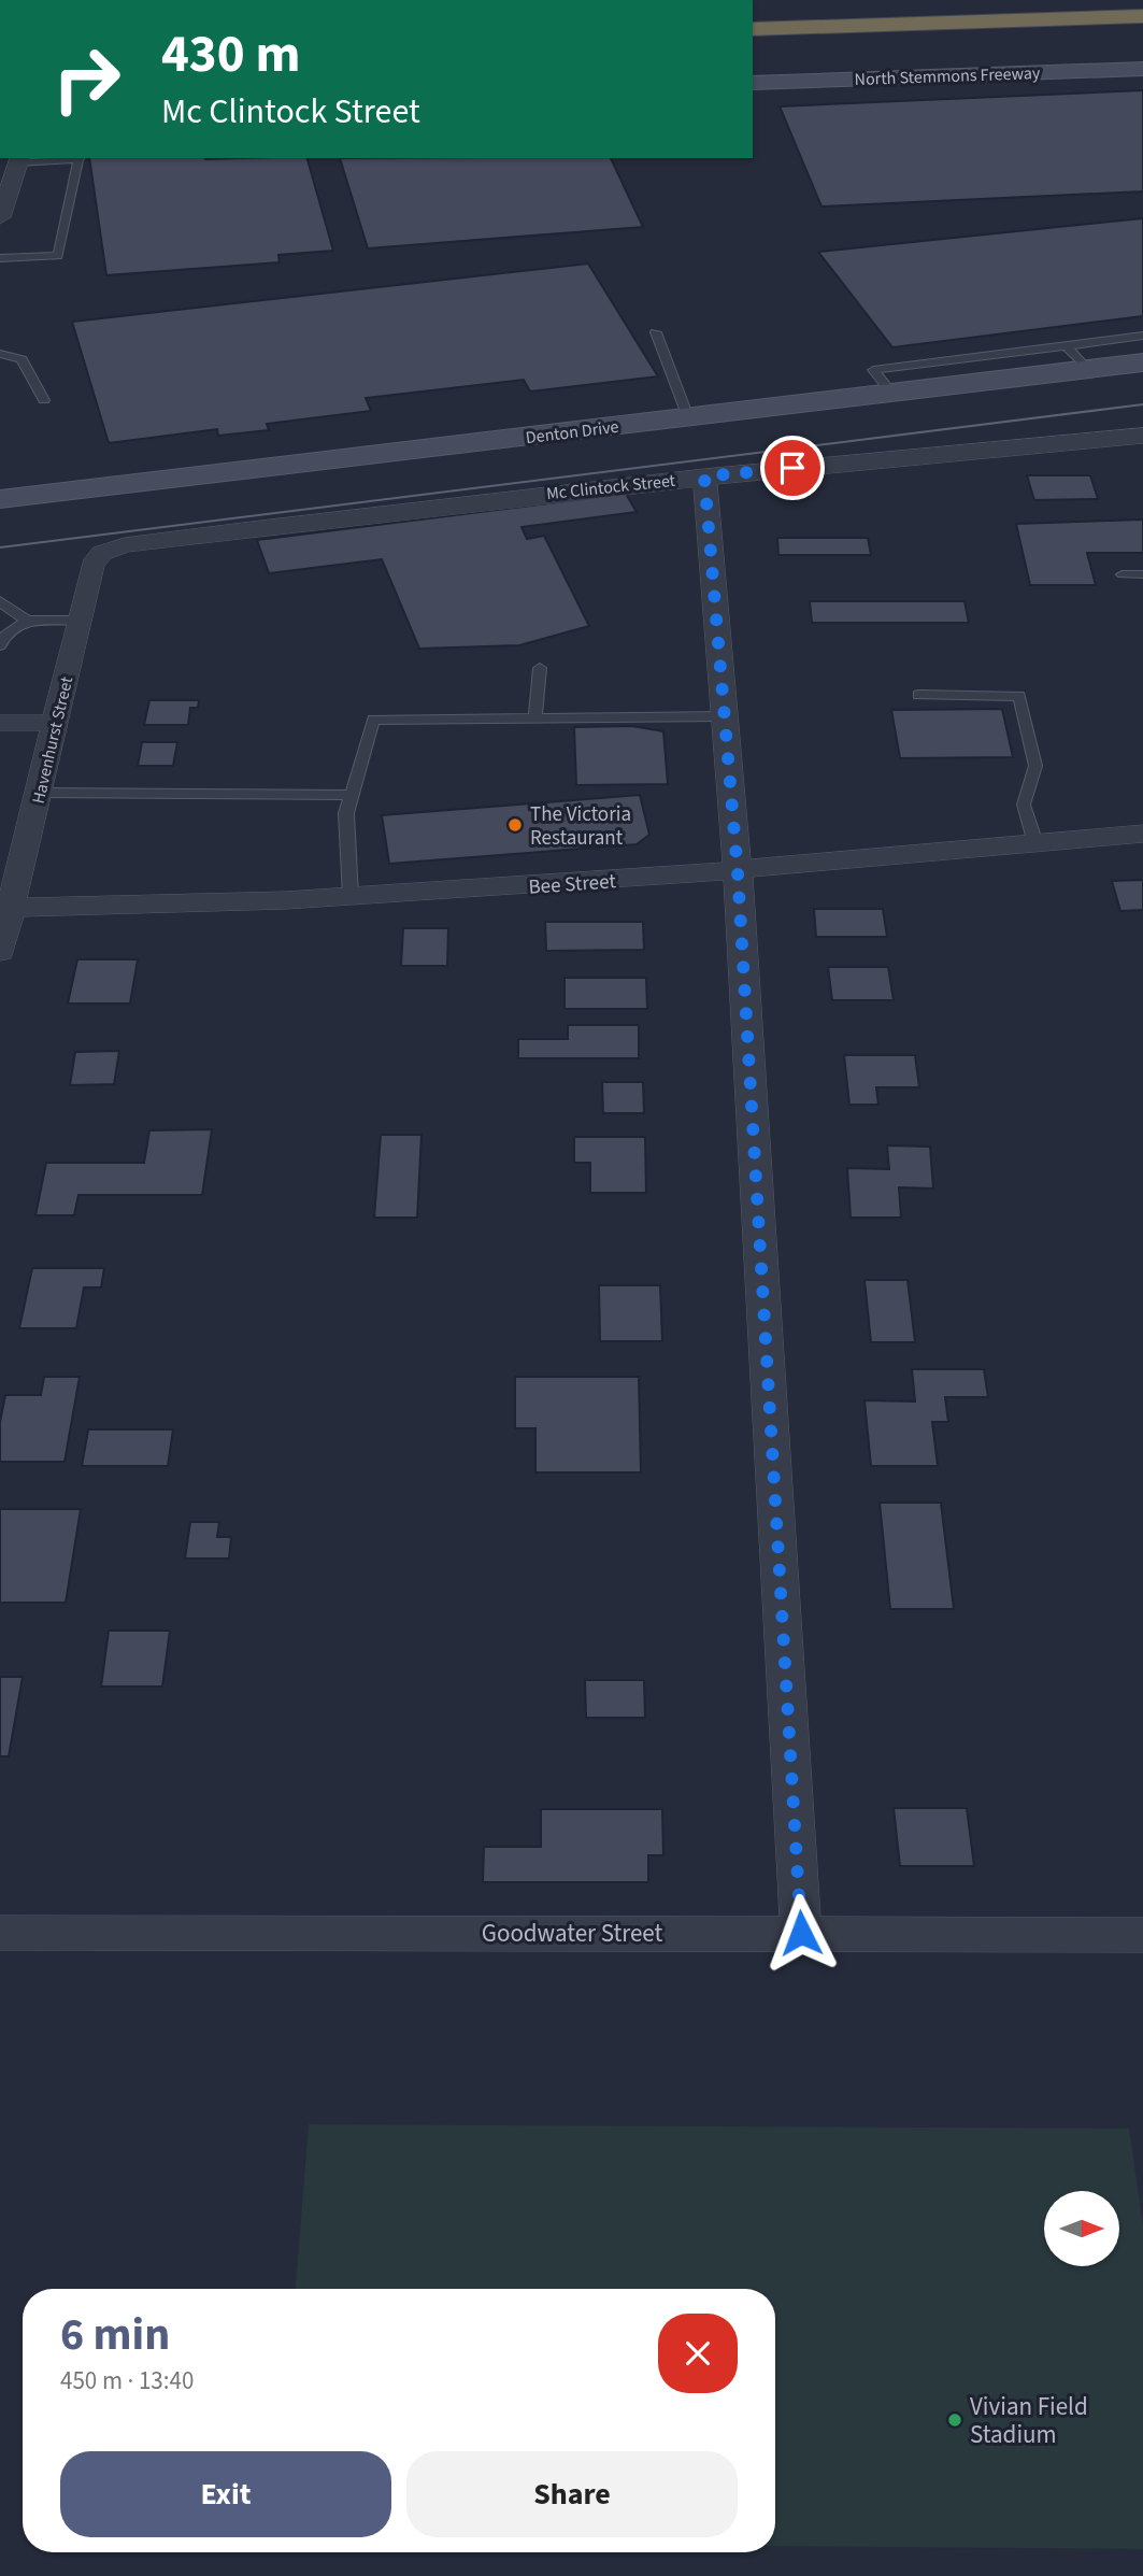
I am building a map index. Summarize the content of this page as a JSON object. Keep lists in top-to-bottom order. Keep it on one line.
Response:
{"streets":{"street":["North Stemmons Freeway","Denton Drive","Mc Clintock Street","Havenhurst Street","Bee Street","Goodwater Street"]},"crossings":[["Mc Clintock Street","Havenhurst Street"],["Havenhurst Street","Bee Street"]],"places":["The Victoria Restaurant","Vivian Field Stadium"],"north":"right","page":{"turn":["430 m","Mc Clintock Street"],"heading":["6 min","450 m · 13:40"],"buttons":["Exit","Share"]}}
